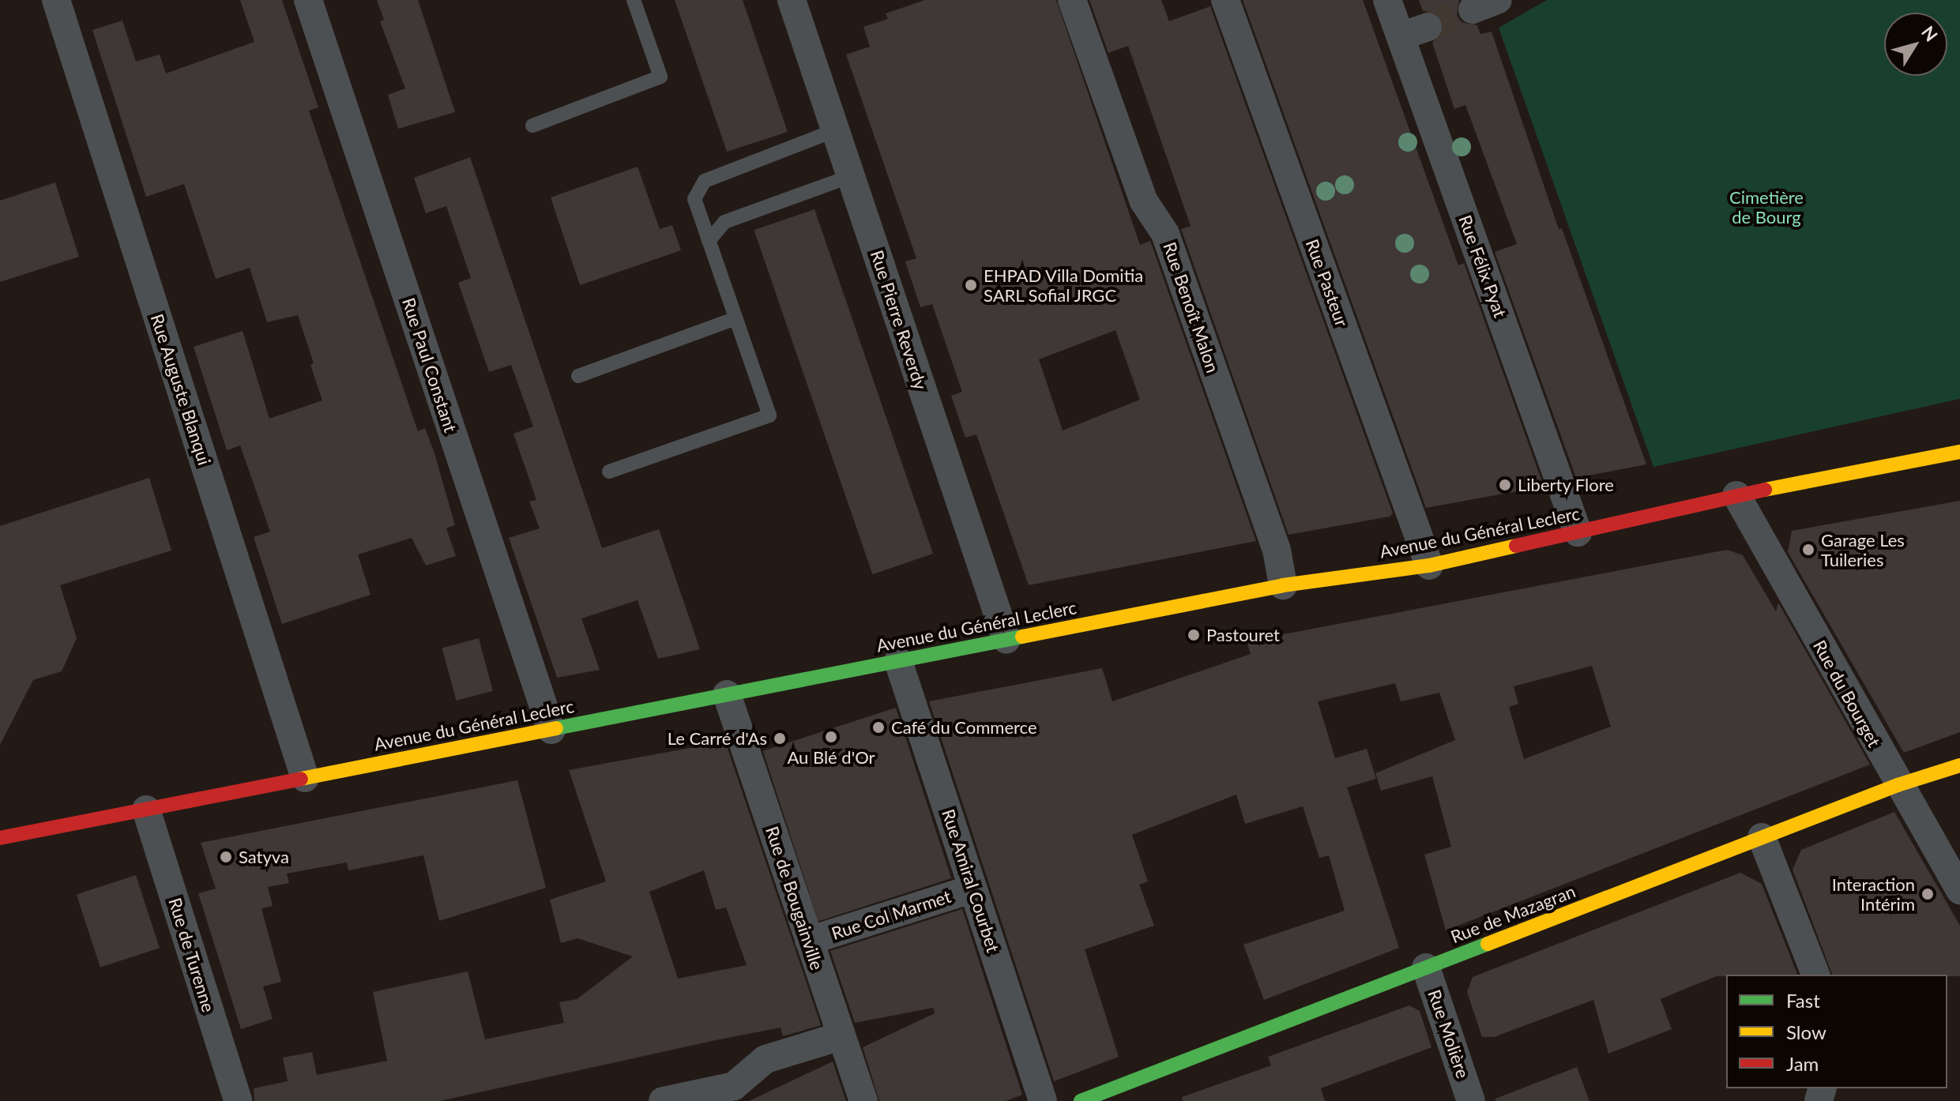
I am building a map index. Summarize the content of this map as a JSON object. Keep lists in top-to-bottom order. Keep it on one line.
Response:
{"streets":{"main road":["Avenue du Général Leclerc","Rue de Mazagran"],"street":["Rue Félix Pyat","Rue Pasteur","Rue Benoît Malon","Rue Pierre Reverdy","Rue Paul Constant","Rue Auguste Blanqui","Rue du Bourget","Rue Amiral Courbet","Rue de Bougainville","Rue Col Marmet","Rue de Turenne","Rue Molière"]},"crossings":[["Rue Félix Pyat","Avenue du Général Leclerc"],["Rue Pasteur","Avenue du Général Leclerc"],["Rue Benoît Malon","Avenue du Général Leclerc"],["Rue Pierre Reverdy","Avenue du Général Leclerc"],["Rue Paul Constant","Avenue du Général Leclerc"],["Rue Auguste Blanqui","Avenue du Général Leclerc"],["Avenue du Général Leclerc","Rue du Bourget"],["Avenue du Général Leclerc","Rue Amiral Courbet"],["Avenue du Général Leclerc","Rue de Bougainville"],["Avenue du Général Leclerc","Rue de Turenne"],["Rue du Bourget","Rue de Mazagran"],["Rue Amiral Courbet","Rue Col Marmet"],["Rue de Bougainville","Rue Col Marmet"],["Rue de Mazagran","Rue Molière"]],"parks":["Cimetière de Bourg"],"places":["EHPAD Villa Domitia SARL Sofial JRGC","Liberty Flore","Garage Les Tuileries","Pastouret","Café du Commerce","Au Blé d'Or","Le Carré d'As","Satyva","Interaction Intérim"],"legend":["Fast","Slow","Jam"],"north":"top right"}
